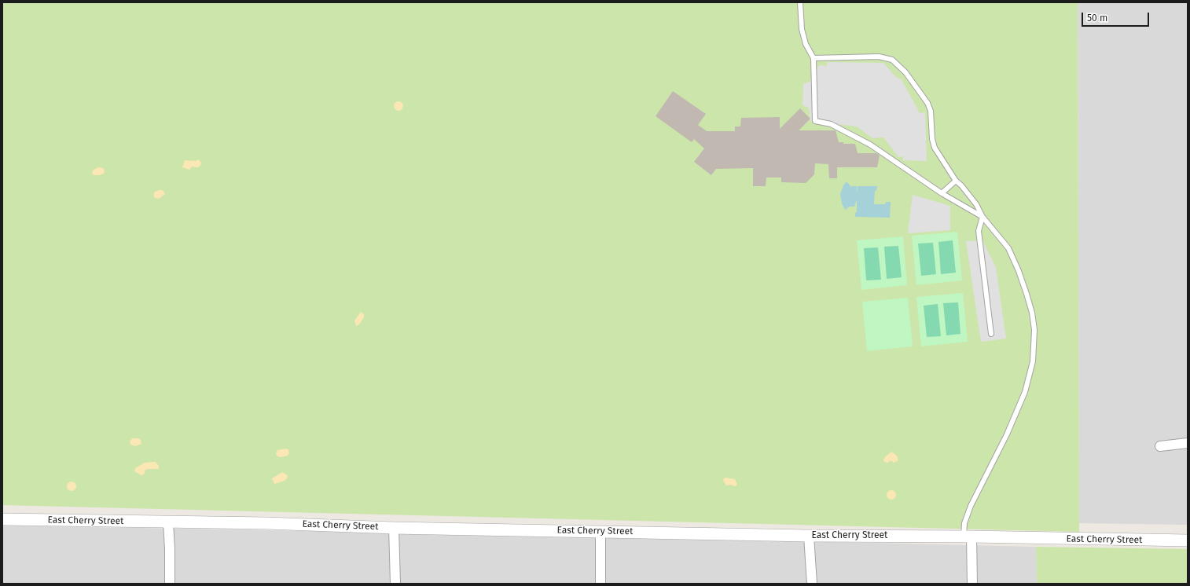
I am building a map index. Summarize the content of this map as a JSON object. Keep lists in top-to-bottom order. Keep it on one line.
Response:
{"streets":{"street":["East Cherry Street"]},"scale_bar":"50 m"}
